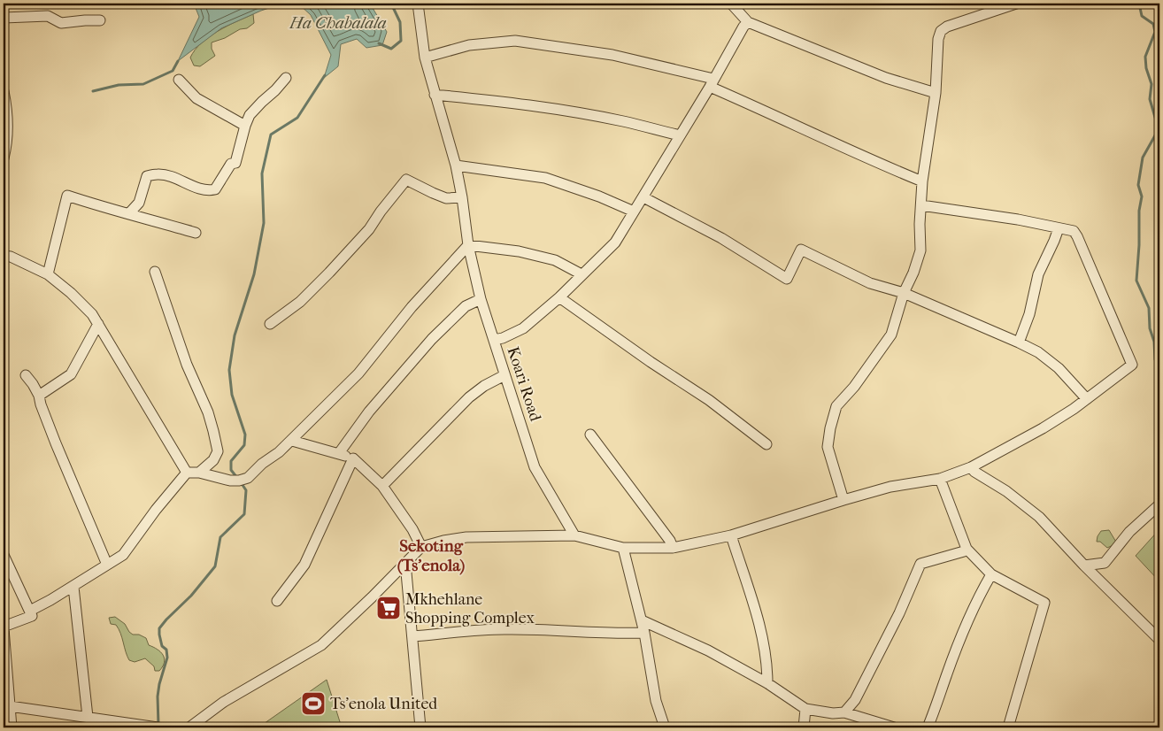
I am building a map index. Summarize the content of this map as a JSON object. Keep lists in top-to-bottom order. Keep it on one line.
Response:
{"streets":{"street":["Koari Road"]},"districts":["Sekoting (Ts'enola)"],"water":["Ha Chabalala"],"places":{"supermarket":["Mkhehlane Shopping Complex"],"sports":["Ts'enola United"]}}
